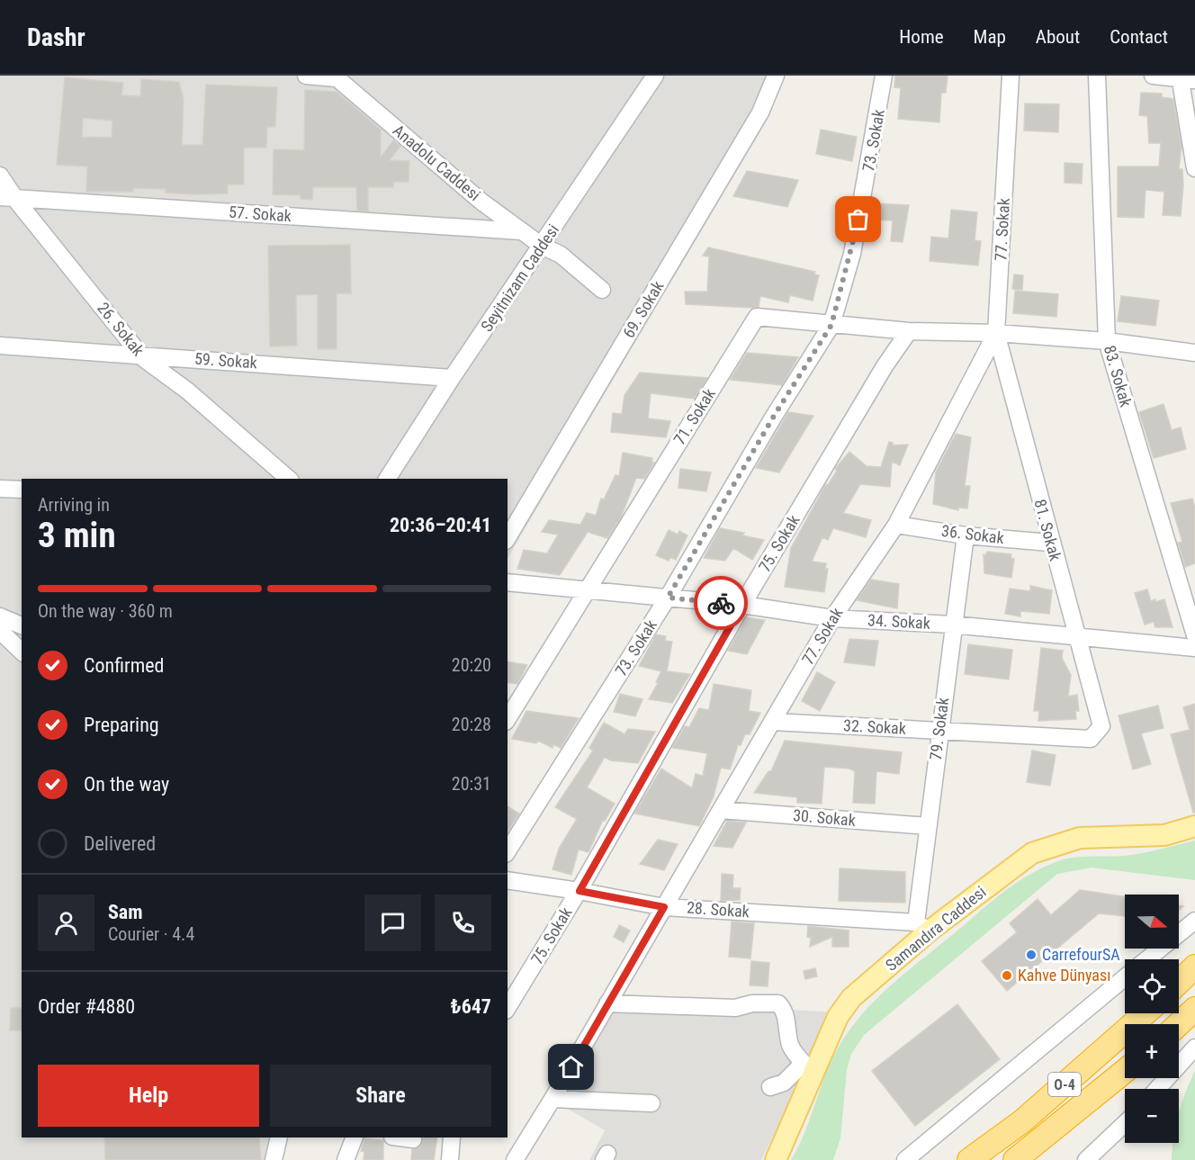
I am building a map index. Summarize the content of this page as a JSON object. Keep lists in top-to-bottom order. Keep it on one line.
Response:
{"streets":{"highway":["O-4"],"main road":["Samandıra Caddesi"],"street":["73. Sokak","Anadolu Caddesi","57. Sokak","77. Sokak","Seyitnizam Caddesi","69. Sokak","26. Sokak","59. Sokak","83. Sokak","71. Sokak","81. Sokak","36. Sokak","75. Sokak","34. Sokak","32. Sokak","79. Sokak","30. Sokak","28. Sokak"]},"crossings":[["73. Sokak","71. Sokak"],["73. Sokak","34. Sokak"],["Anadolu Caddesi","57. Sokak"],["Anadolu Caddesi","Seyitnizam Caddesi"],["57. Sokak","26. Sokak"],["77. Sokak","71. Sokak"],["77. Sokak","81. Sokak"],["77. Sokak","36. Sokak"],["77. Sokak","34. Sokak"],["77. Sokak","32. Sokak"],["77. Sokak","30. Sokak"],["77. Sokak","28. Sokak"],["Seyitnizam Caddesi","59. Sokak"],["26. Sokak","59. Sokak"],["83. Sokak","71. Sokak"],["71. Sokak","81. Sokak"],["71. Sokak","75. Sokak"],["71. Sokak","34. Sokak"],["81. Sokak","36. Sokak"],["81. Sokak","34. Sokak"],["81. Sokak","32. Sokak"],["36. Sokak","79. Sokak"],["75. Sokak","34. Sokak"],["75. Sokak","28. Sokak"],["34. Sokak","79. Sokak"],["32. Sokak","79. Sokak"],["79. Sokak","30. Sokak"],["79. Sokak","28. Sokak"],["79. Sokak","Samandıra Caddesi"],["28. Sokak","Samandıra Caddesi"]],"places":["CarrefourSA","Kahve Dünyası"],"north":"right","page":{"header":"Dashr","nav":["Home","Map","About","Contact"],"heading":["3 min","Arriving in","20:36–20:41"],"panel":["Sam","Courier · 4.4","Order #4880","₺647"],"bar":"On the way · 360 m","list":[["Confirmed","20:20"],["Preparing","20:28"],["On the way","20:31"],"Delivered"],"map_buttons":["+","−"],"buttons":["Help","Share"]}}
